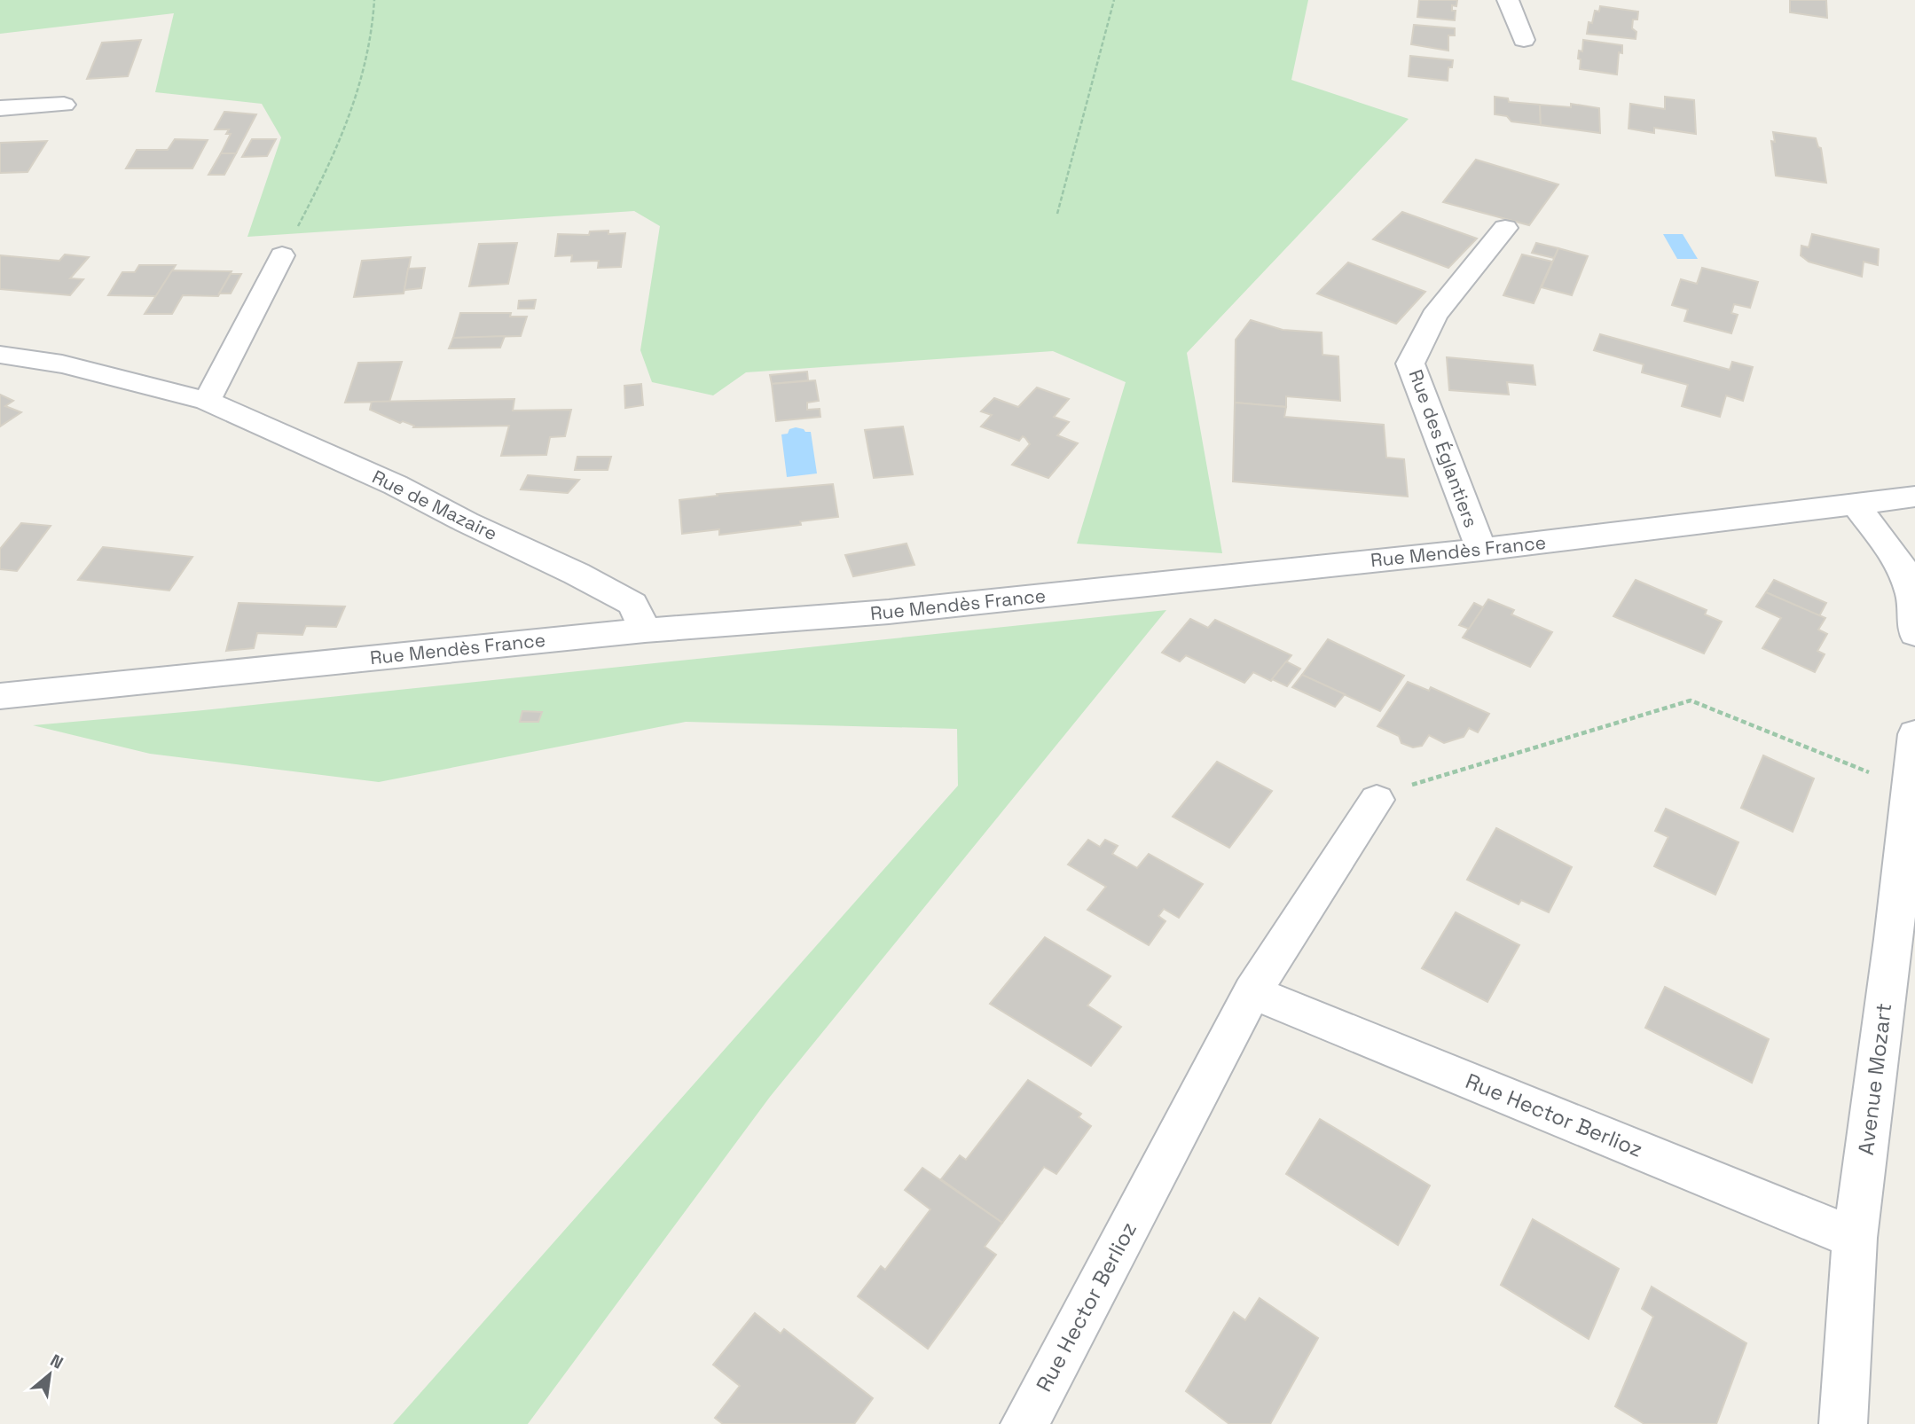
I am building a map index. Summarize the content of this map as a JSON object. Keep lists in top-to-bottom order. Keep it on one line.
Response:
{"streets":{"street":["Rue des Églantiers","Rue de Mazaire","Rue Mendès France","Avenue Mozart","Rue Hector Berlioz"]},"crossings":[["Rue des Églantiers","Rue Mendès France"],["Rue de Mazaire","Rue Mendès France"],["Avenue Mozart","Rue Hector Berlioz"]],"north":"top right"}
